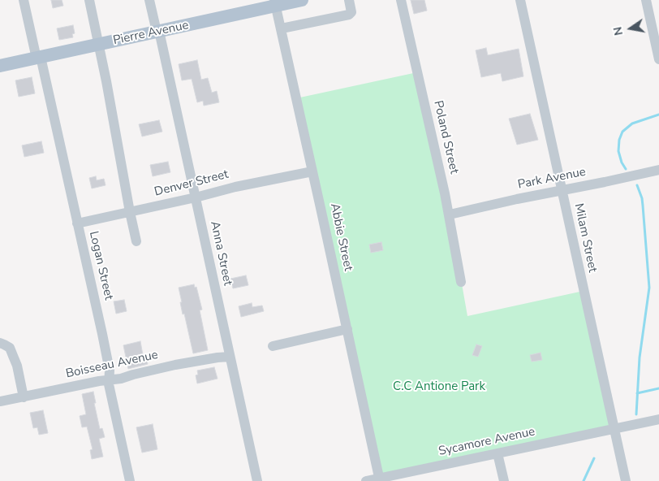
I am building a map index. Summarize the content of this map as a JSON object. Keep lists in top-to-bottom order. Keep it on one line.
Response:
{"streets":{"main road":["Pierre Avenue"],"street":["Poland Street","Park Avenue","Denver Street","Abbie Street","Milam Street","Anna Street","Logan Street","Boisseau Avenue","Sycamore Avenue"]},"crossings":[["Pierre Avenue","Abbie Street"],["Pierre Avenue","Anna Street"],["Pierre Avenue","Logan Street"],["Poland Street","Park Avenue"],["Park Avenue","Milam Street"],["Denver Street","Abbie Street"],["Denver Street","Anna Street"],["Denver Street","Logan Street"],["Abbie Street","Sycamore Avenue"],["Milam Street","Sycamore Avenue"],["Anna Street","Boisseau Avenue"],["Logan Street","Boisseau Avenue"]],"parks":["C.C Antione Park"],"north":"left"}
